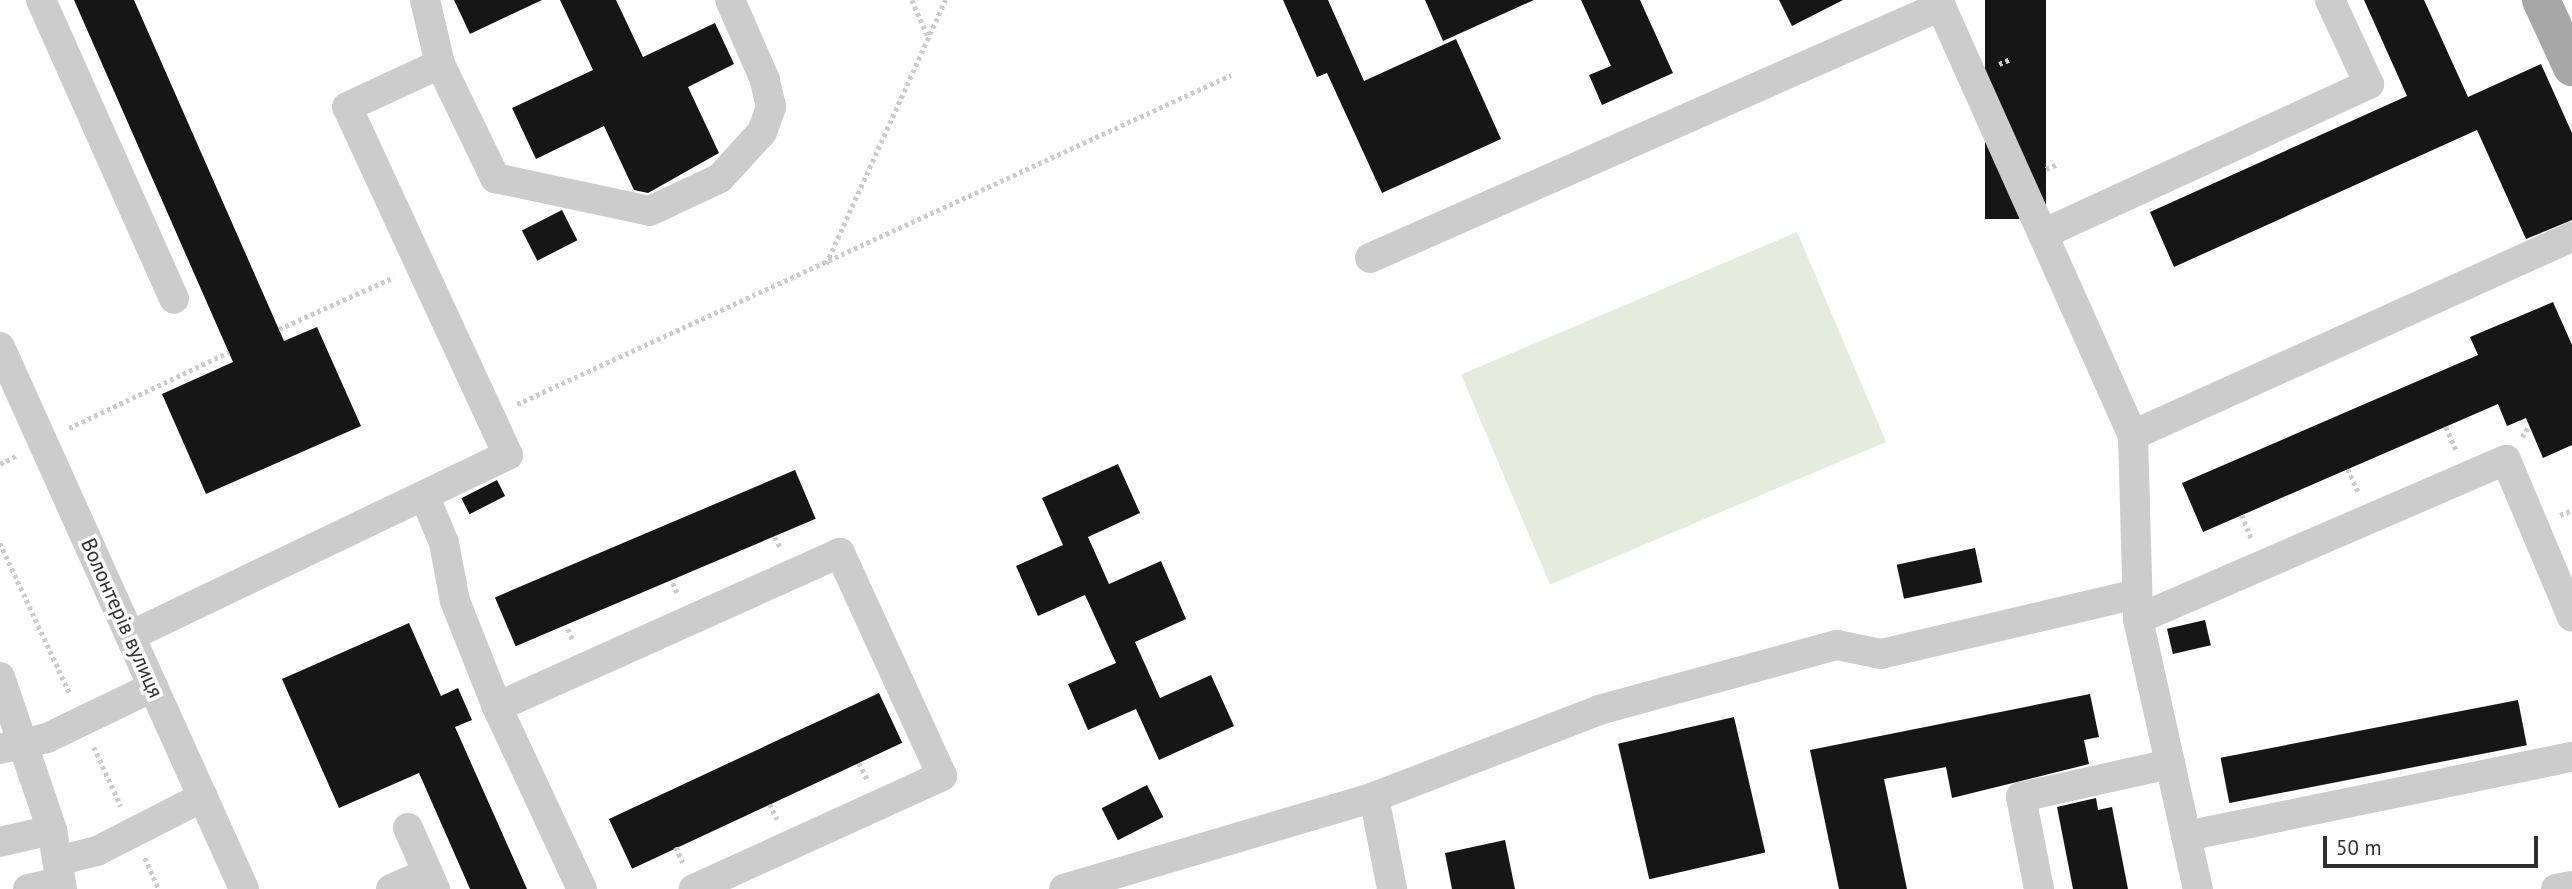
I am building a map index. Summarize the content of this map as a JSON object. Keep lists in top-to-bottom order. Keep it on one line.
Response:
{"streets":{"street":["Волонтерів вулиця"]},"scale_bar":"50 m"}
